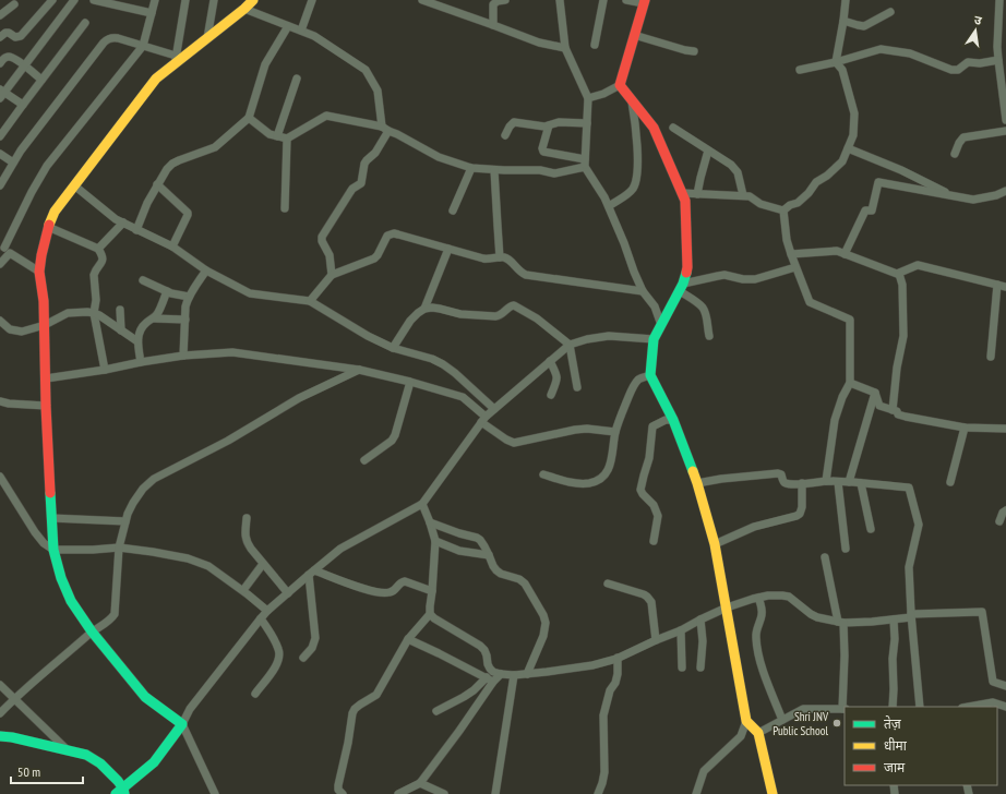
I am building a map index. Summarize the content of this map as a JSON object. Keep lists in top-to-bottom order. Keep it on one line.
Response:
{"places":["Shri JNV Public School"],"legend":["तेज़","धीमा","जाम"],"scale_bar":"50 m","north":"top"}
